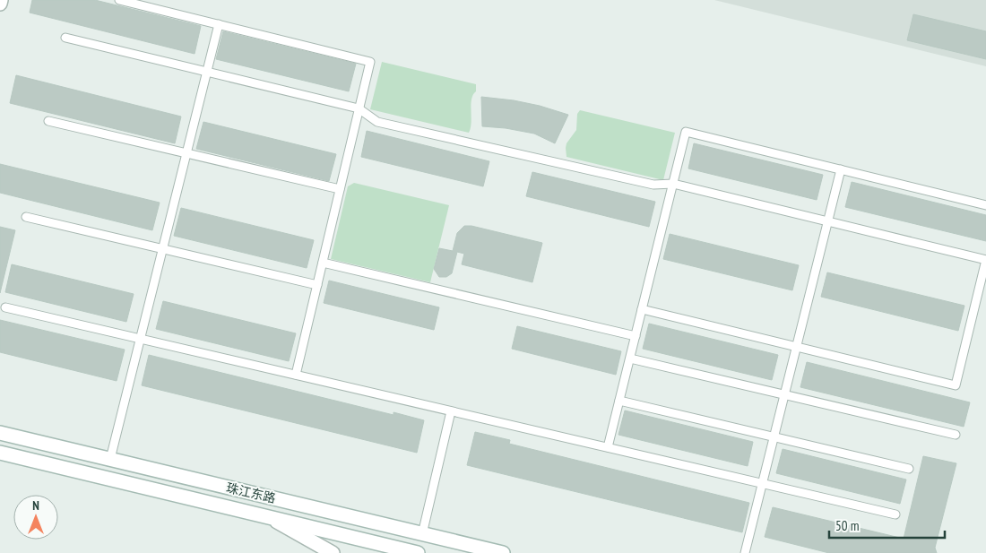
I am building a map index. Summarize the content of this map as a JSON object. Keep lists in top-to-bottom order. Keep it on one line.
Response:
{"streets":{"main road":["珠江东路"]},"scale_bar":"50 m","north":"top"}
